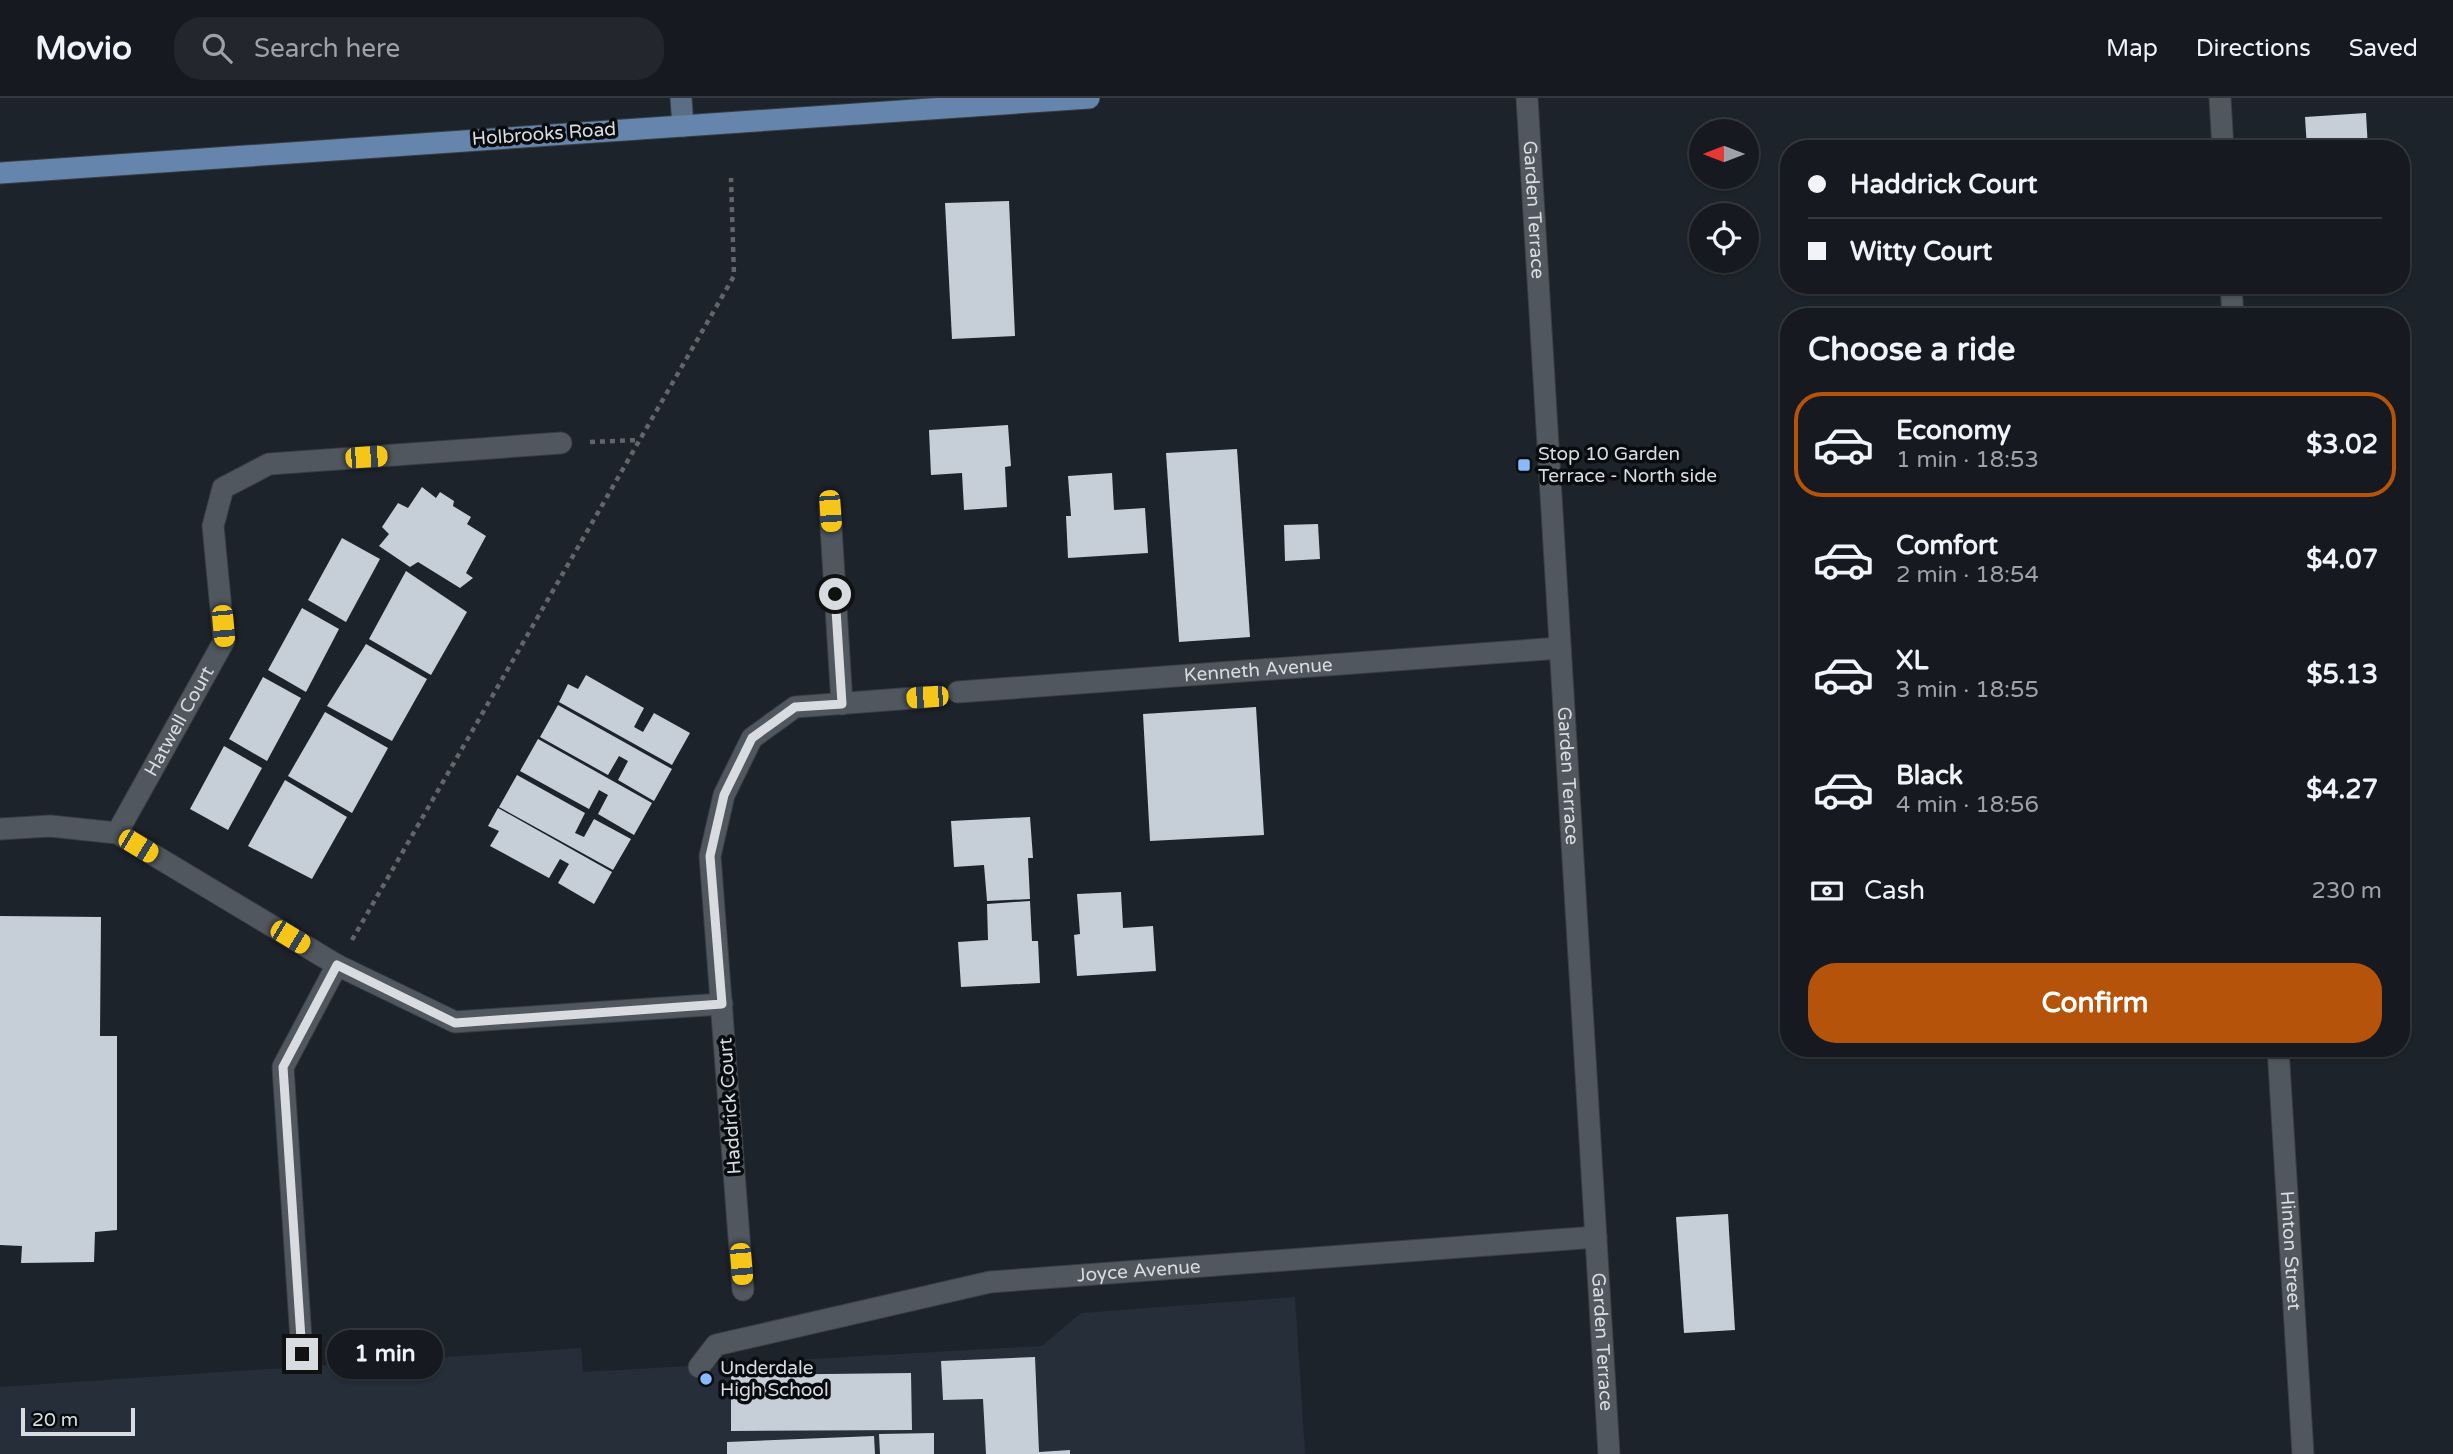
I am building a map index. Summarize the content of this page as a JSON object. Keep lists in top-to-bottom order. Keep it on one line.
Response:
{"streets":{"main road":["Holbrooks Road"],"street":["Garden Terrace","Kenneth Avenue","Hatwell Court","Haddrick Court","Hinton Street","Joyce Avenue"]},"crossings":[["Garden Terrace","Kenneth Avenue"],["Garden Terrace","Joyce Avenue"]],"places":{"transit":["Stop 10 Garden Terrace - North side"],"other":["Underdale High School"]},"scale_bar":"20 m","north":"left","page":{"header":"Movio","search":"Search here","nav":["Map","Directions","Saved"],"banner":["Haddrick Court","Witty Court"],"heading":"Choose a ride","list":[{"name":"Economy","note":"1 min · 18:53","value":"$3.02"},{"name":"Comfort","note":"2 min · 18:54","value":"$4.07"},{"name":"XL","note":"3 min · 18:55","value":"$5.13"},{"name":"Black","note":"4 min · 18:56","value":"$4.27"}],"pay":["Cash","230 m"],"buttons":"Confirm","bubble":"1 min","scale":"20 m"}}
